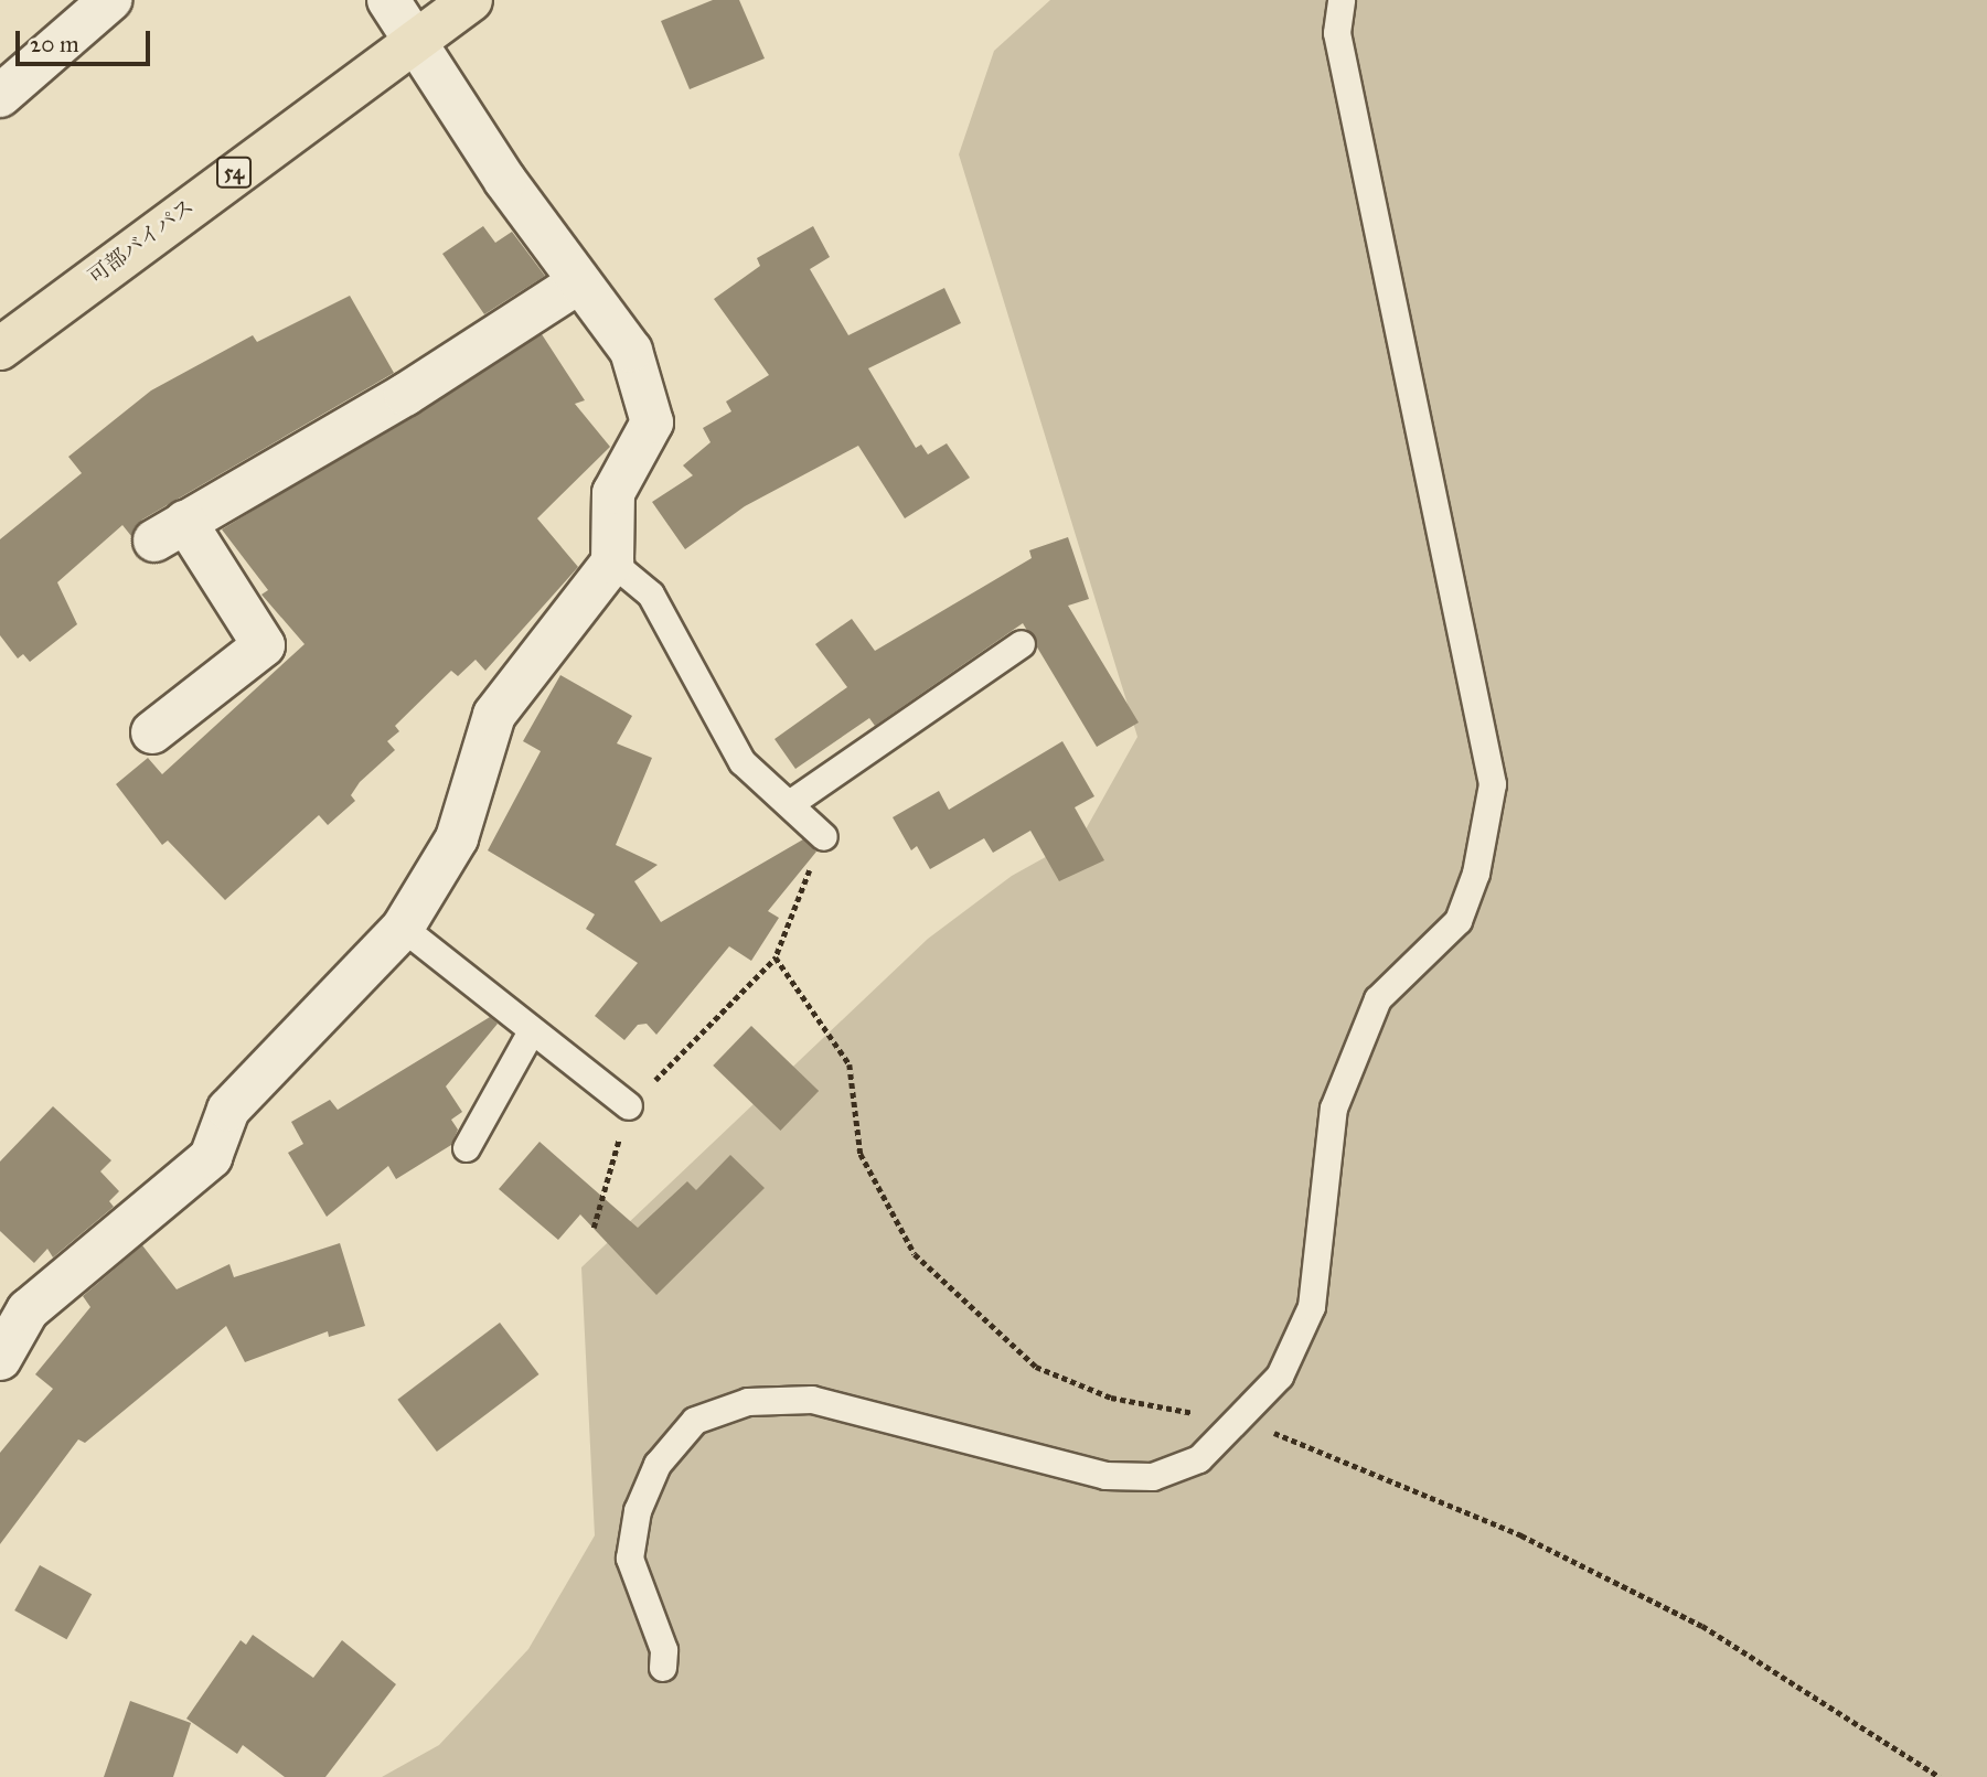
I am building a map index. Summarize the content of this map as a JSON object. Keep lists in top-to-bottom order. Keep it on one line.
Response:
{"streets":{"highway":["54","可部バイパス"]},"scale_bar":"20 m"}
